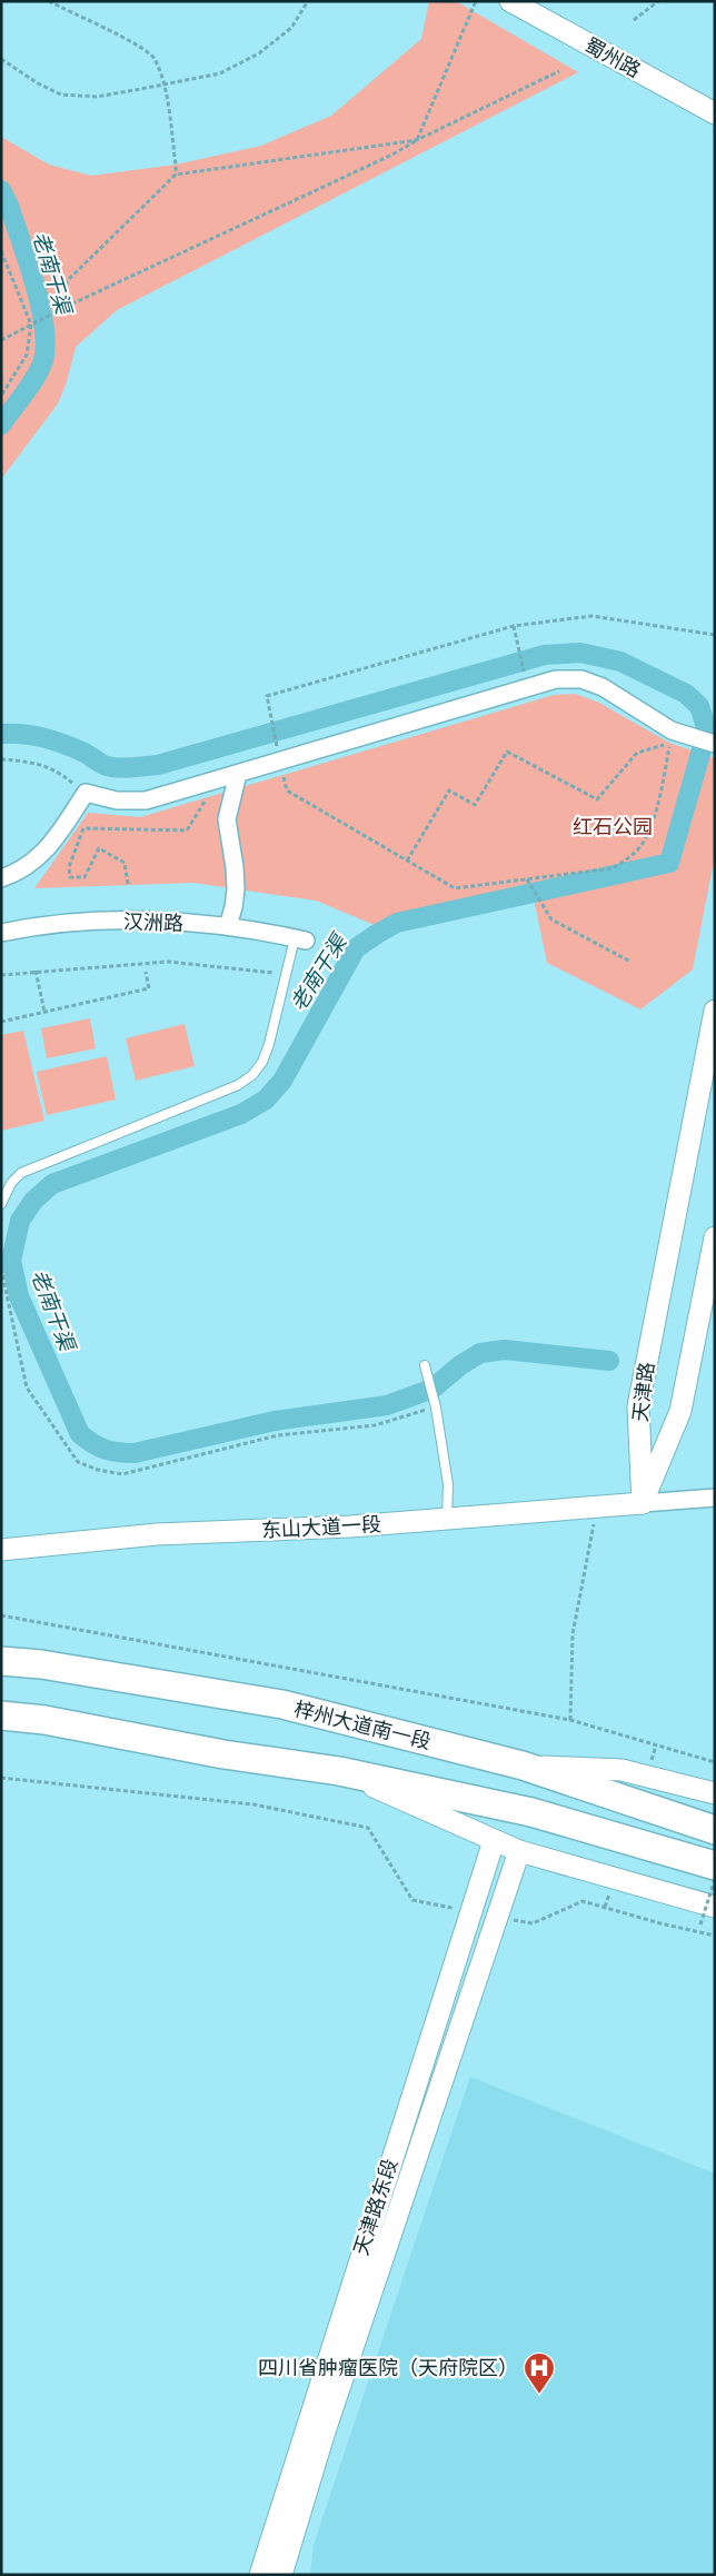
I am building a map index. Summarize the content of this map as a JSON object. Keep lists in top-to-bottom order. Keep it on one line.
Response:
{"streets":{"highway":["梓州大道南一段"],"street":["蜀州路","汉洲路","天津路","东山大道一段","天津路东段"]},"crossings":[["天津路","东山大道一段"]],"water":["老南干渠"],"parks":["红石公园"],"places":{"hospital":["四川省肿瘤医院（天府院区）"]}}
